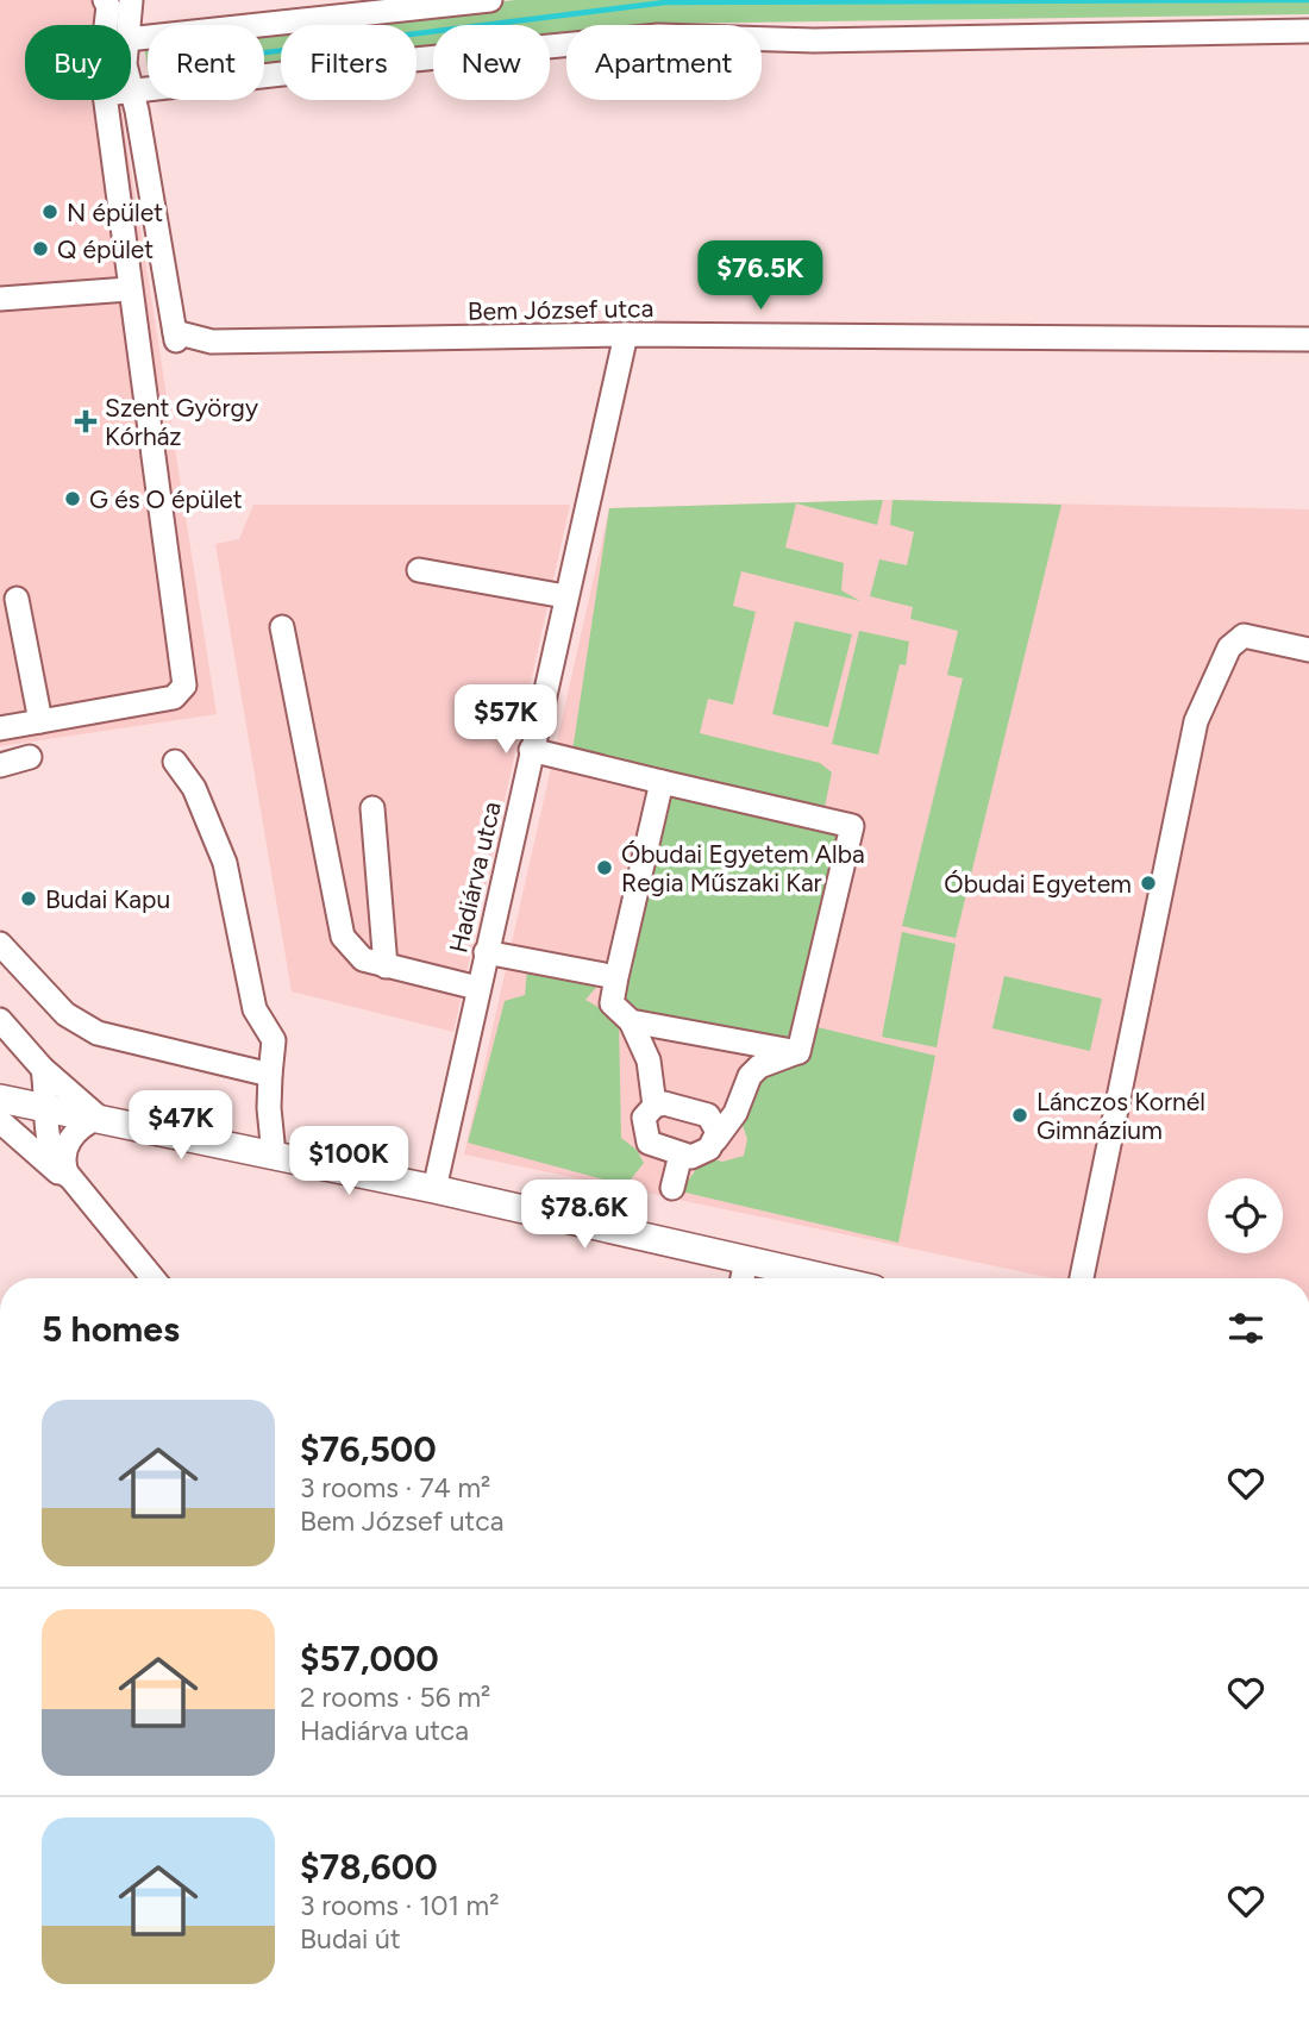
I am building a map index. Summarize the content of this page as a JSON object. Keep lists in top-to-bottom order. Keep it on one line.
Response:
{"streets":{"street":["Bem József utca","Hadiárva utca"]},"crossings":[["Bem József utca","Hadiárva utca"]],"places":{"other":["N épület","Q épület","G és O épület","Óbudai Egyetem Alba Regia Műszaki Kar","Óbudai Egyetem","Budai Kapu","Lánczos Kornél Gimnázium"],"health":["Szent György Kórház"]},"page":{"chip":["Buy","Rent","Filters","New","Apartment"],"price":["$76.5K","$57K","$47K","$100K","$78.6K"],"heading":"5 homes","list":[{"name":"$76,500","note":"3 rooms · 74 m² · Bem József utca"},{"name":"$57,000","note":"2 rooms · 56 m² · Hadiárva utca"},{"name":"$78,600","note":"3 rooms · 101 m² · Budai út"}]}}
